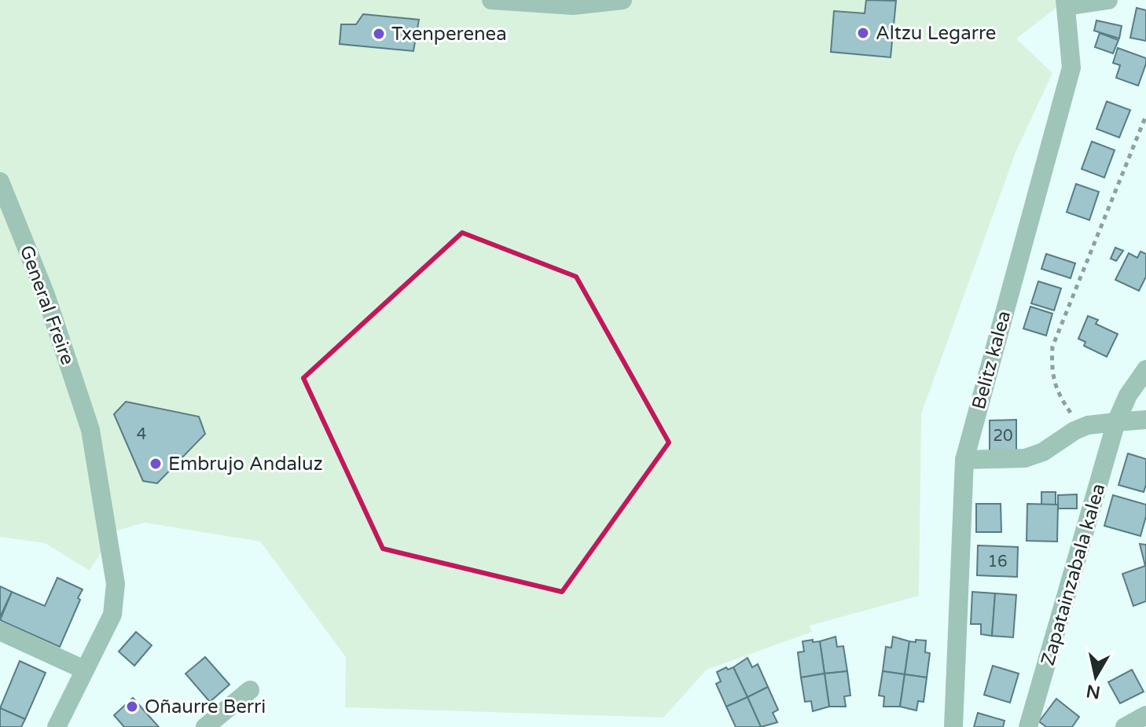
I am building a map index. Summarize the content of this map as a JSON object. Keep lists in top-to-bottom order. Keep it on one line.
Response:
{"streets":{"street":["General Freire","Belitz kalea","Zapatainzabala kalea"]},"places":["Altzu Legarre","Txenperenea","Embrujo Andaluz","Oñaurre Berri"],"house_numbers":["4","20","16"],"north":"bottom"}
